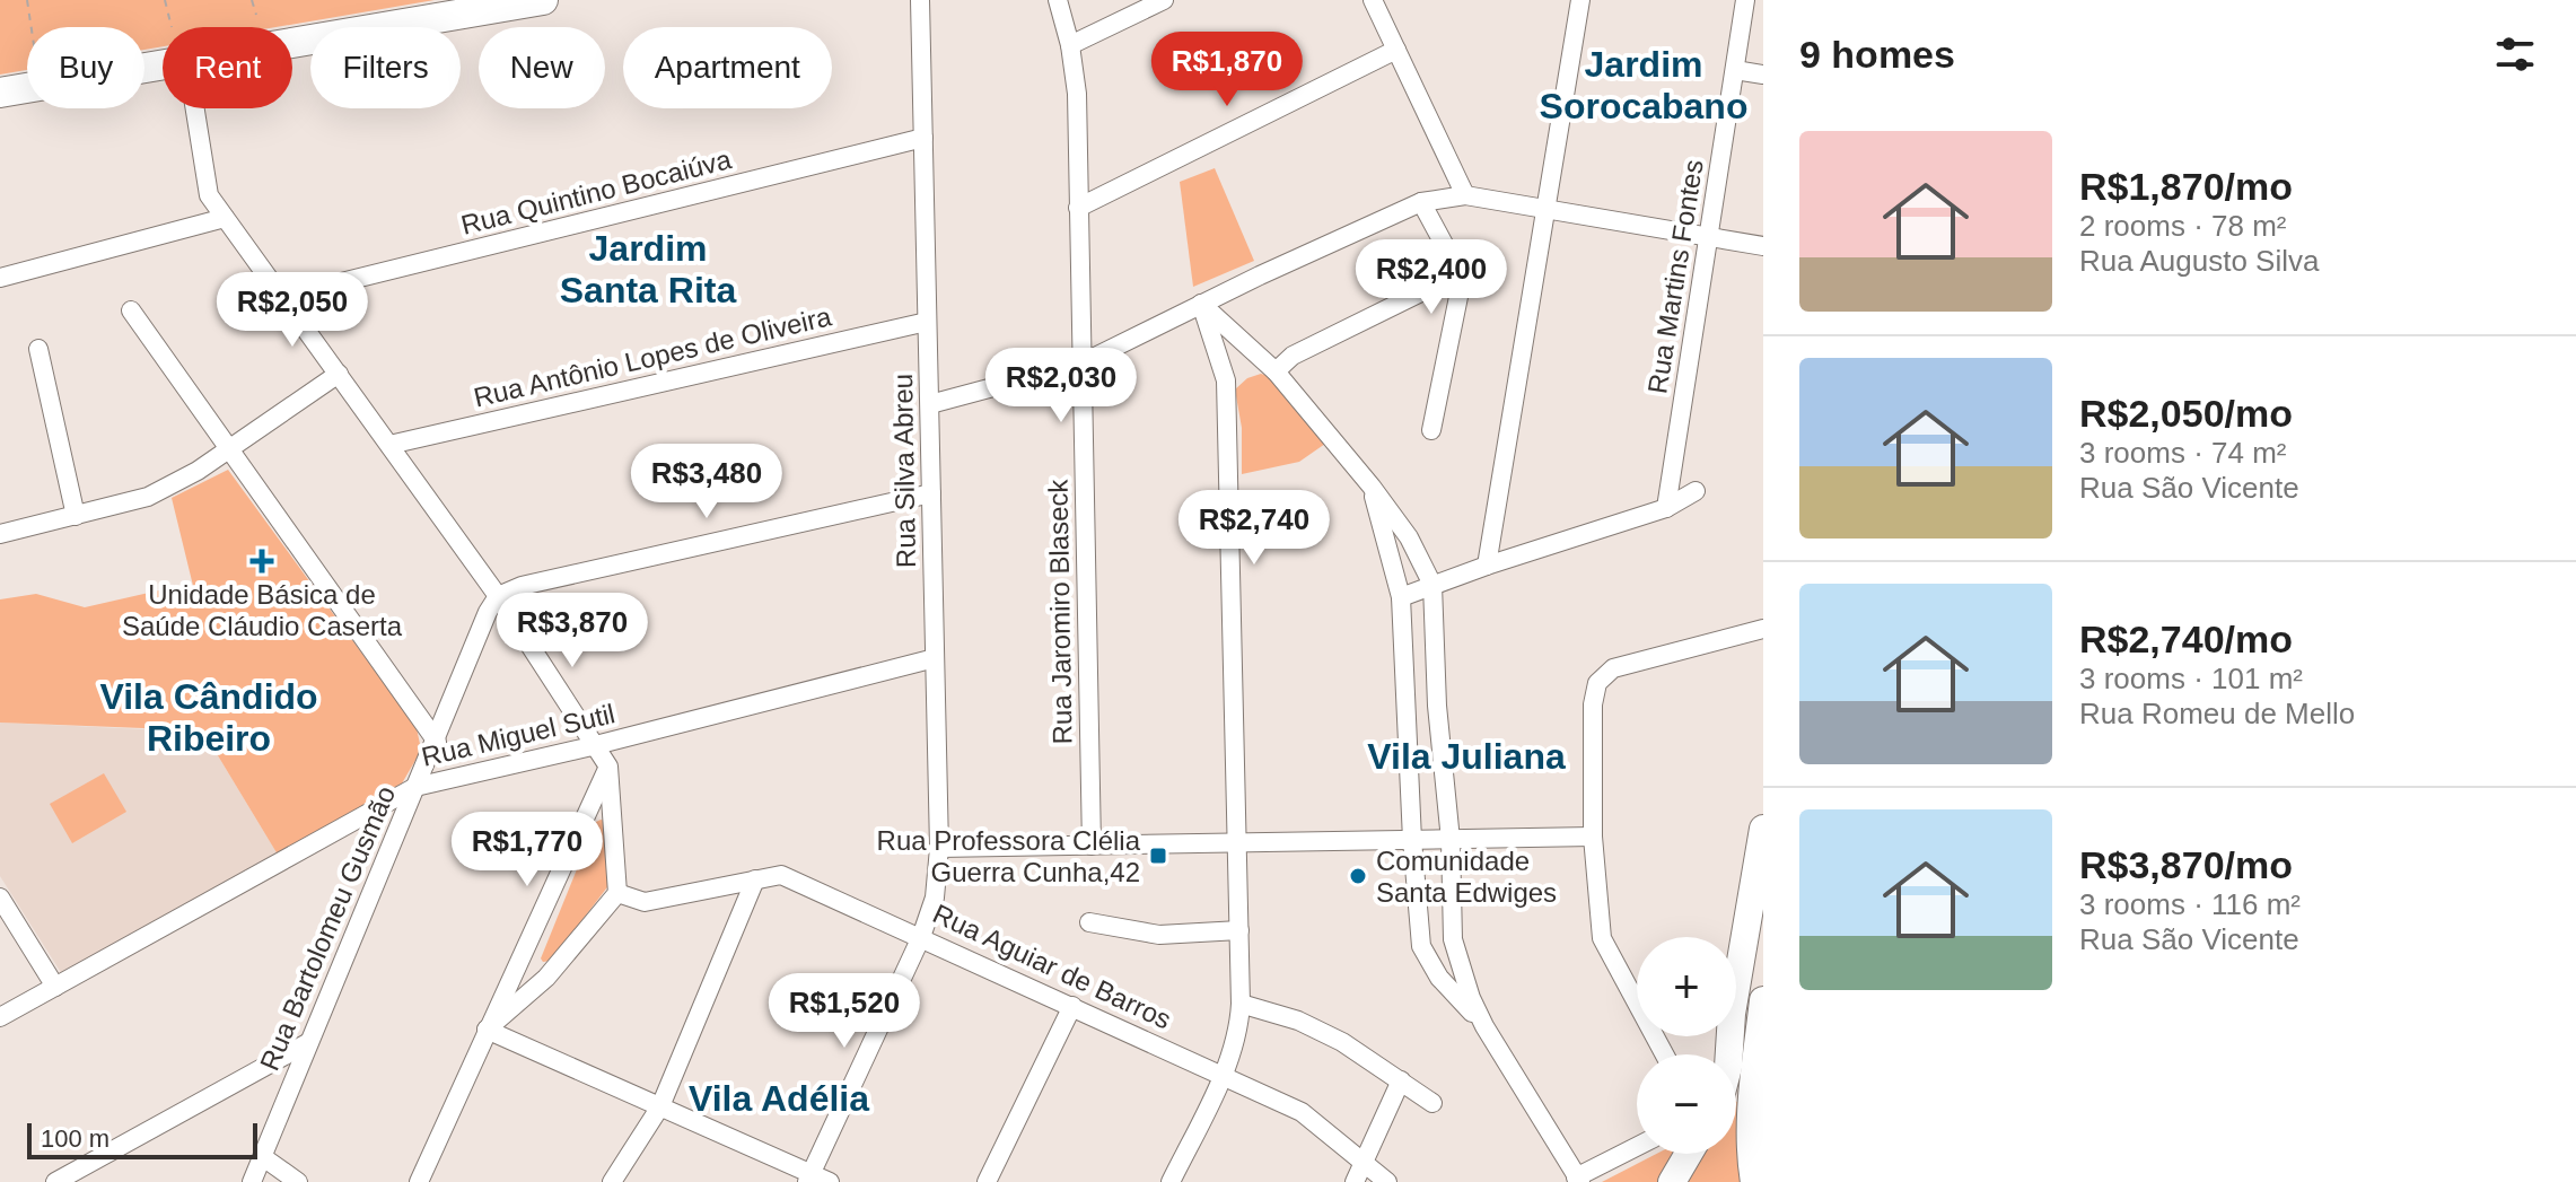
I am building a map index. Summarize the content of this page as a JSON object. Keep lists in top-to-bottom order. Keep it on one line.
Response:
{"streets":{"street":["Rua Quintino Bocaiúva","Rua Martins Fontes","Rua Antônio Lopes de Oliveira","Rua Silva Abreu","Rua Jaromiro Blaseck","Rua Miguel Sutil","Rua Bartolomeu Gusmão","Rua Aguiar de Barros"]},"crossings":[["Rua Quintino Bocaiúva","Rua Silva Abreu"],["Rua Antônio Lopes de Oliveira","Rua Silva Abreu"],["Rua Silva Abreu","Rua Miguel Sutil"],["Rua Silva Abreu","Rua Aguiar de Barros"],["Rua Miguel Sutil","Rua Bartolomeu Gusmão"]],"districts":["Jardim Sorocabano","Jardim Santa Rita","Vila Cândido Ribeiro","Vila Juliana","Vila Adélia"],"places":{"health":["Unidade Básica de Saúde Cláudio Caserta"],"transit":["Rua Professora Clélia Guerra Cunha,42"],"other":["Comunidade Santa Edwiges"]},"scale_bar":"100 m","page":{"heading":"9 homes","chip":["Buy","Rent","Filters","New","Apartment"],"price":["R$1,870","R$2,400","R$2,050","R$2,030","R$3,480","R$2,740","R$3,870","R$1,770","R$1,520"],"list":[{"name":"R$1,870/mo","note":"2 rooms · 78 m² · Rua Augusto Silva"},{"name":"R$2,050/mo","note":"3 rooms · 74 m² · Rua São Vicente"},{"name":"R$2,740/mo","note":"3 rooms · 101 m² · Rua Romeu de Mello"},{"name":"R$3,870/mo","note":"3 rooms · 116 m² · Rua São Vicente"}],"map_buttons":["+","−"],"scale":"100 m"}}
